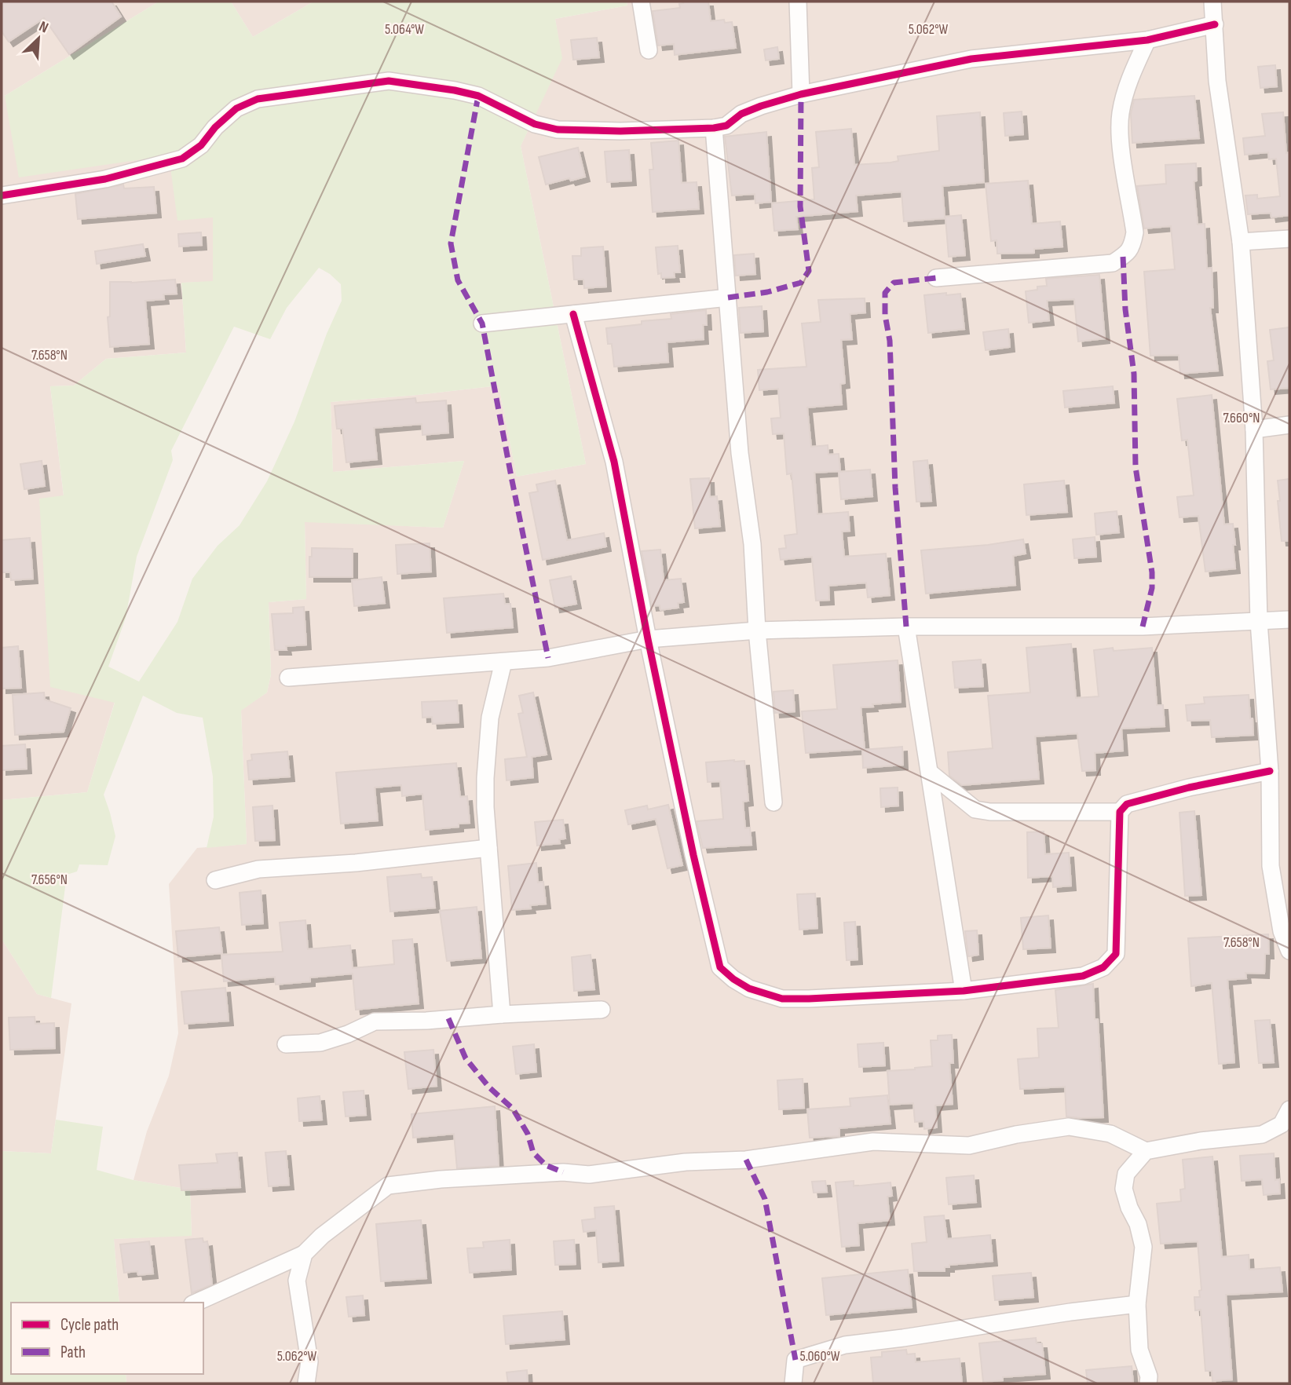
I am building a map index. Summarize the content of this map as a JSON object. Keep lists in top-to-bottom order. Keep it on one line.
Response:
{"legend":["Cycle path","Path"],"north":"top right","coordinates":["5.064°W","5.062°W","7.658°N","7.660°N","7.656°N","5.060°W"]}
